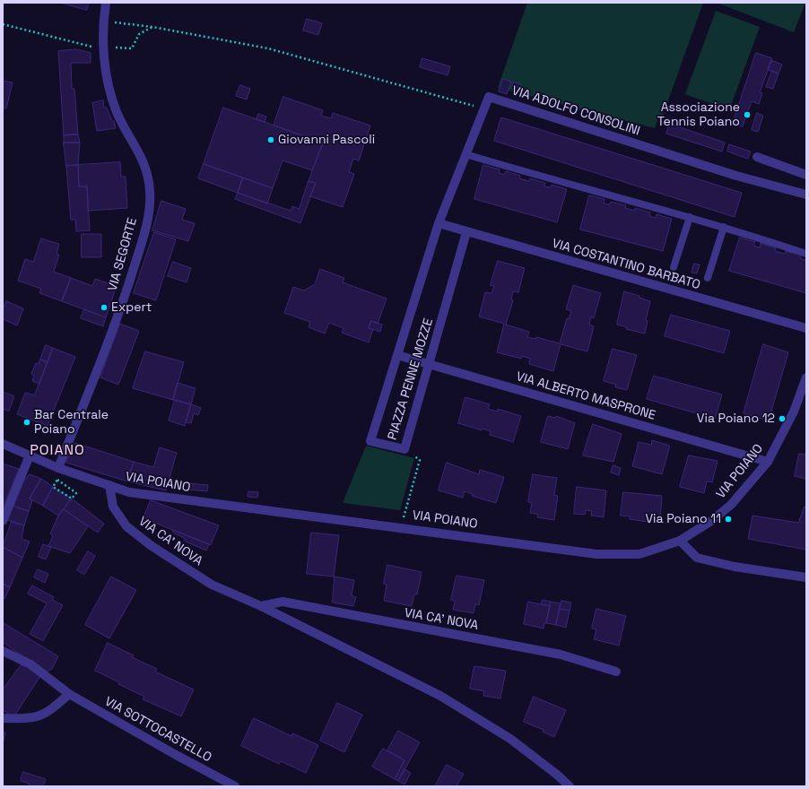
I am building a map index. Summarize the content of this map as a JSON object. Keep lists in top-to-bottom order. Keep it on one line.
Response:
{"streets":{"street":["VIA ADOLFO CONSOLINI","VIA SEGORTE","VIA COSTANTINO BARBATO","PIAZZA PENNE MOZZE","VIA ALBERTO MASPRONE","VIA POIANO","VIA CA' NOVA","VIA SOTTOCASTELLO"]},"crossings":[["VIA ADOLFO CONSOLINI","VIA COSTANTINO BARBATO"],["VIA ADOLFO CONSOLINI","PIAZZA PENNE MOZZE"],["VIA SEGORTE","VIA POIANO"],["VIA COSTANTINO BARBATO","PIAZZA PENNE MOZZE"],["PIAZZA PENNE MOZZE","VIA ALBERTO MASPRONE"],["VIA ALBERTO MASPRONE","VIA POIANO"],["VIA POIANO","VIA CA' NOVA"]],"districts":["POIANO"],"places":["Associazione Tennis Poiano","Giovanni Pascoli","Expert","Via Poiano 12","Bar Centrale Poiano","Via Poiano 11"]}
